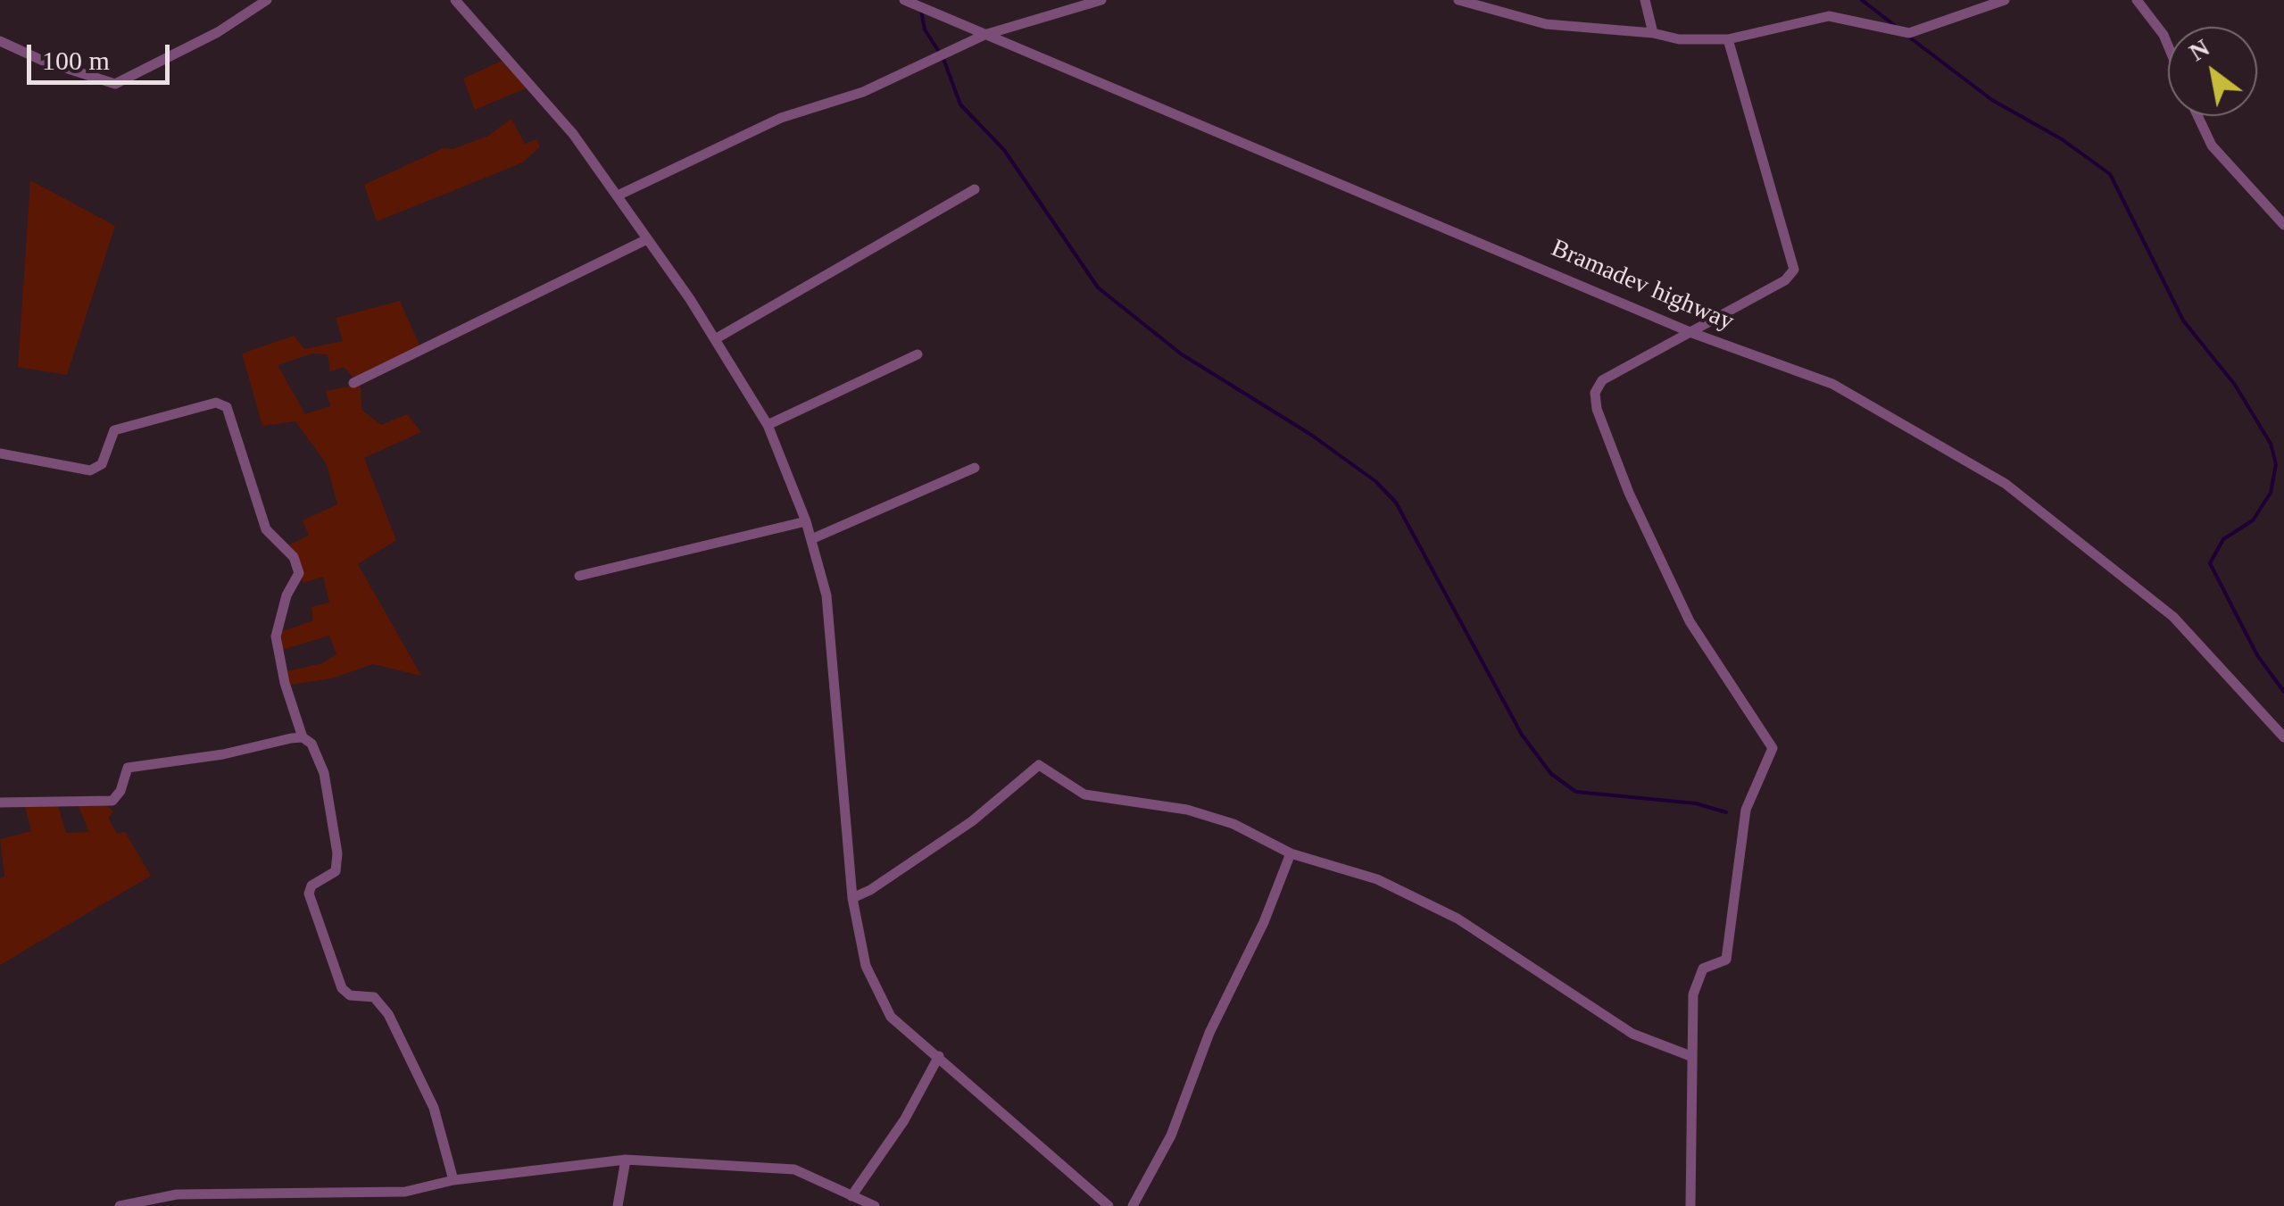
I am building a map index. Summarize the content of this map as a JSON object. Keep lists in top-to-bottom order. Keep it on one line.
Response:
{"streets":{"street":["Bramadev highway"]},"scale_bar":"100 m","north":"top left"}
